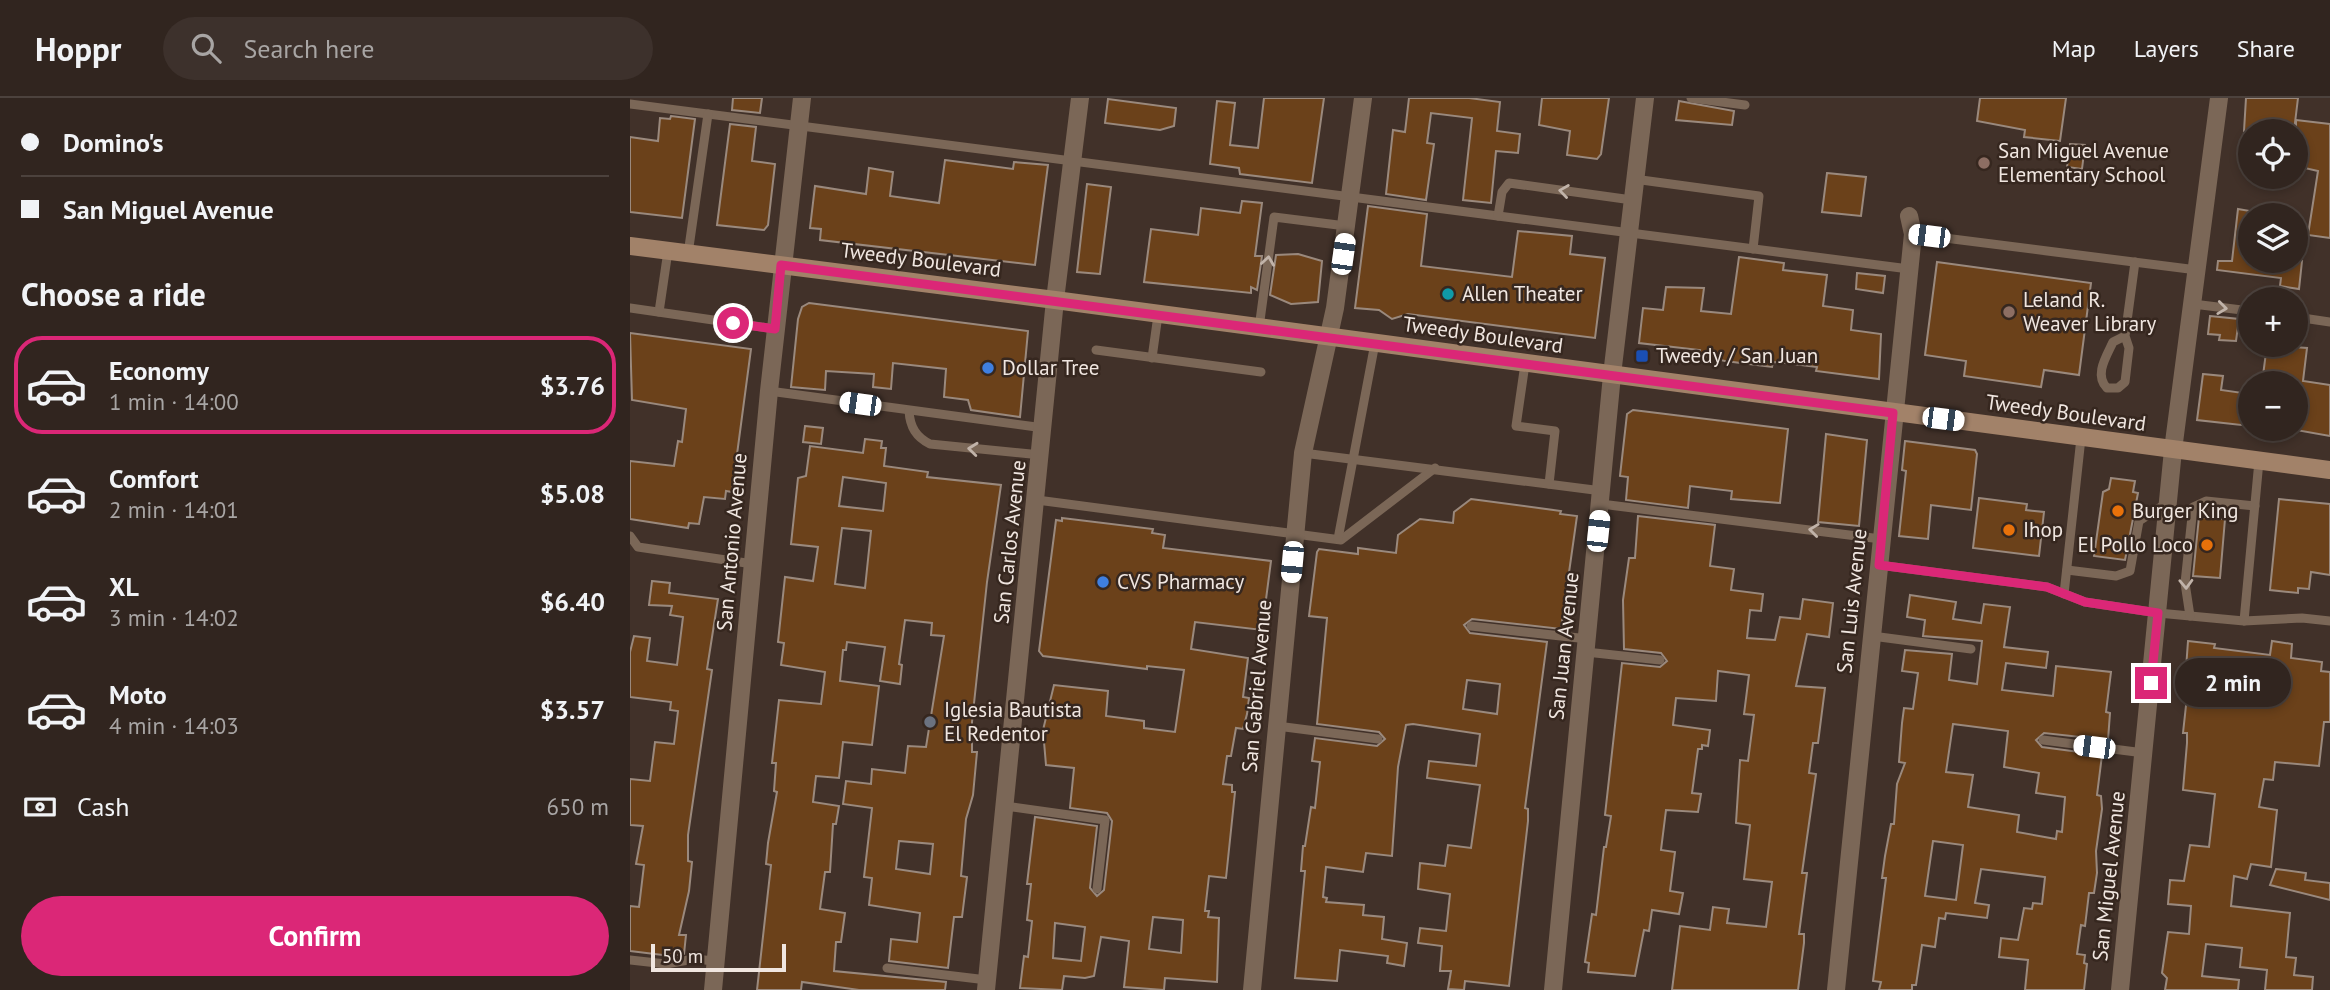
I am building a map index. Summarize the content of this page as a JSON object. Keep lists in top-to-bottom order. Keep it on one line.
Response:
{"streets":{"main road":["Tweedy Boulevard"],"street":["San Antonio Avenue","San Carlos Avenue","San Luis Avenue","San Juan Avenue","San Gabriel Avenue","San Miguel Avenue"]},"crossings":[["Tweedy Boulevard","San Antonio Avenue"],["Tweedy Boulevard","San Carlos Avenue"],["Tweedy Boulevard","San Luis Avenue"],["Tweedy Boulevard","San Juan Avenue"],["Tweedy Boulevard","San Gabriel Avenue"],["Tweedy Boulevard","San Miguel Avenue"]],"places":{"other":["San Miguel Avenue Elementary School","Allen Theater","Leland R. Weaver Library","Dollar Tree","Burger King","Ihop","El Pollo Loco","CVS Pharmacy","Iglesia Bautista El Redentor"],"transit":["Tweedy / San Juan"]},"scale_bar":"50 m","page":{"header":"Hoppr","search":"Search here","nav":["Map","Layers","Share"],"banner":["Domino's","San Miguel Avenue"],"map_buttons":["+","−"],"heading":"Choose a ride","list":[{"name":"Economy","note":"1 min · 14:00","value":"$3.76"},{"name":"Comfort","note":"2 min · 14:01","value":"$5.08"},{"name":"XL","note":"3 min · 14:02","value":"$6.40"},{"name":"Moto","note":"4 min · 14:03","value":"$3.57"}],"bubble":"2 min","pay":["Cash","650 m"],"buttons":"Confirm","scale":"50 m"}}
